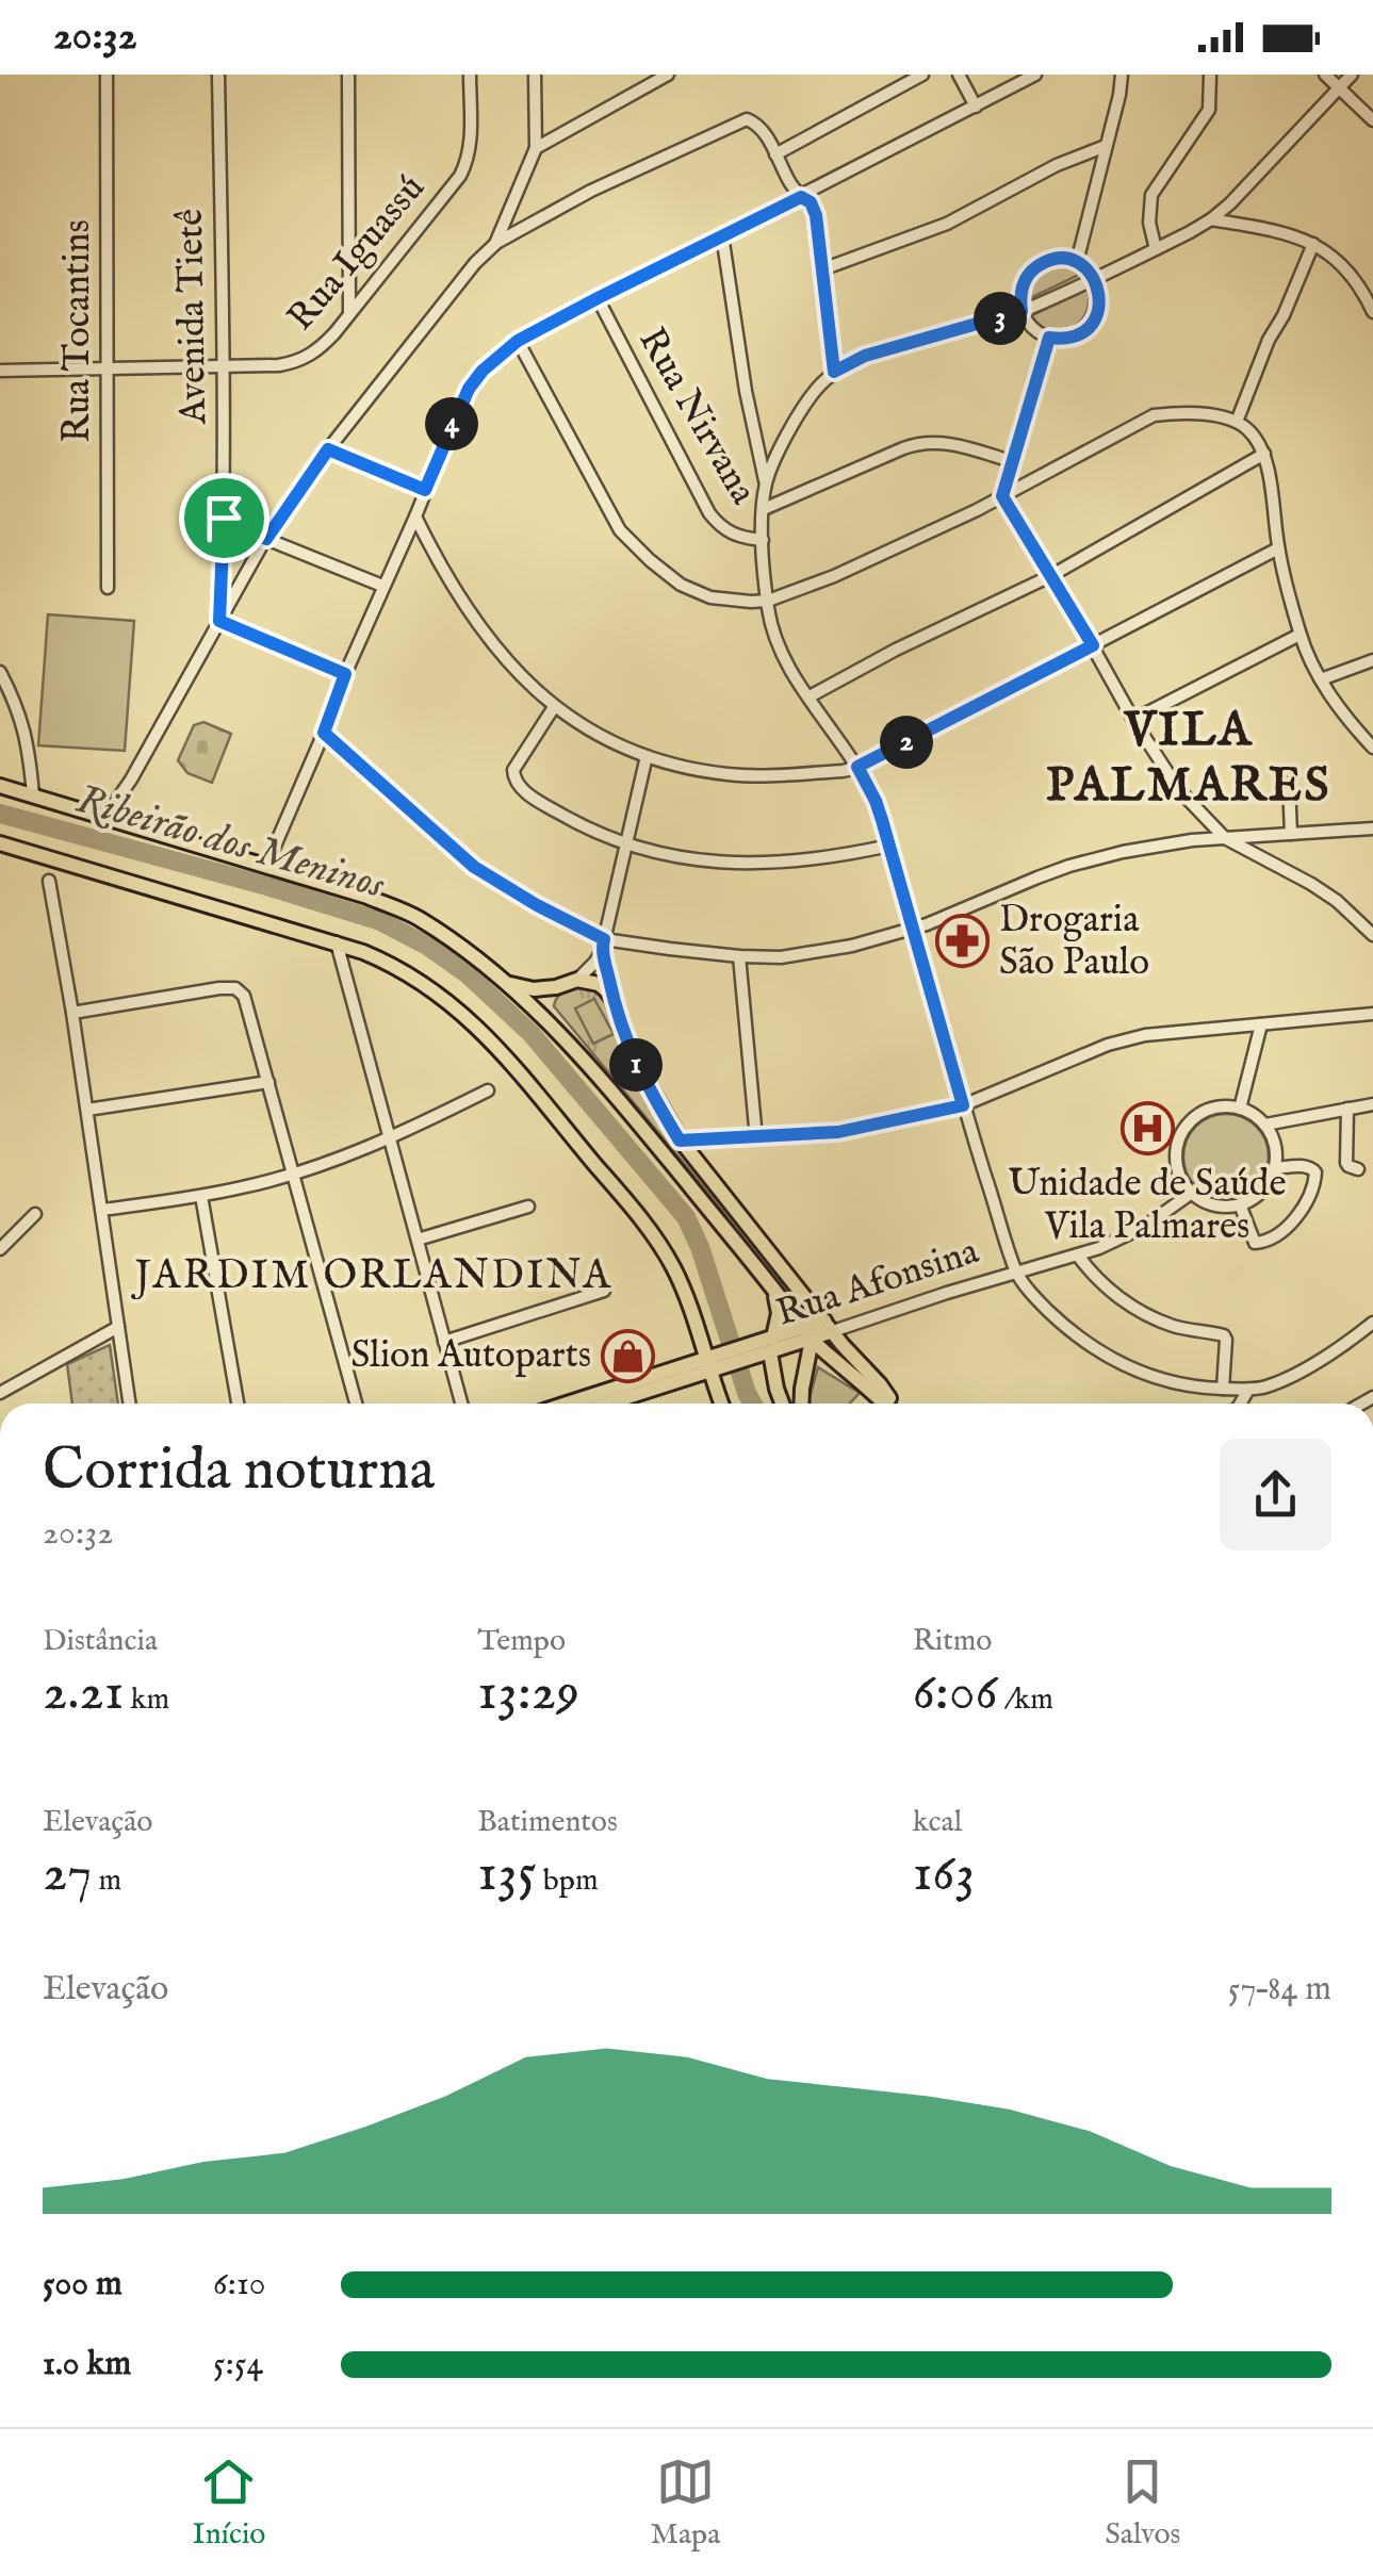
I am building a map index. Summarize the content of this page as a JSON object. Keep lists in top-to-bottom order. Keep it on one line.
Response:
{"streets":{"main road":["Rua Afonsina"],"street":["Rua Iguassú","Avenida Tietê","Rua Tocantins","Rua Nirvana"]},"crossings":[["Rua Iguassú","Avenida Tietê"],["Rua Iguassú","Rua Tocantins"]],"districts":["VILA PALMARES","JARDIM ORLANDINA"],"water":["Ribeirão dos Meninos"],"places":{"pharmacy":["Drogaria São Paulo"],"hospital":["Unidade de Saúde Vila Palmares"],"shop":["Slion Autoparts"]},"page":{"status":"20:32","pins":["3","4","2","1"],"heading":["Corrida noturna","20:32"],"stats":[["Distância","2.21 km"],["Tempo","13:29"],["Ritmo","6:06 /km"],["Elevação","27 m"],["Batimentos","135 bpm"],["kcal","163"]],"chart":["Elevação","57–84 m"],"list":[{"name":"500 m","note":"6:10"},{"name":"1.0 km","note":"5:54"}],"tabs":["Início","Mapa","Salvos"]}}
